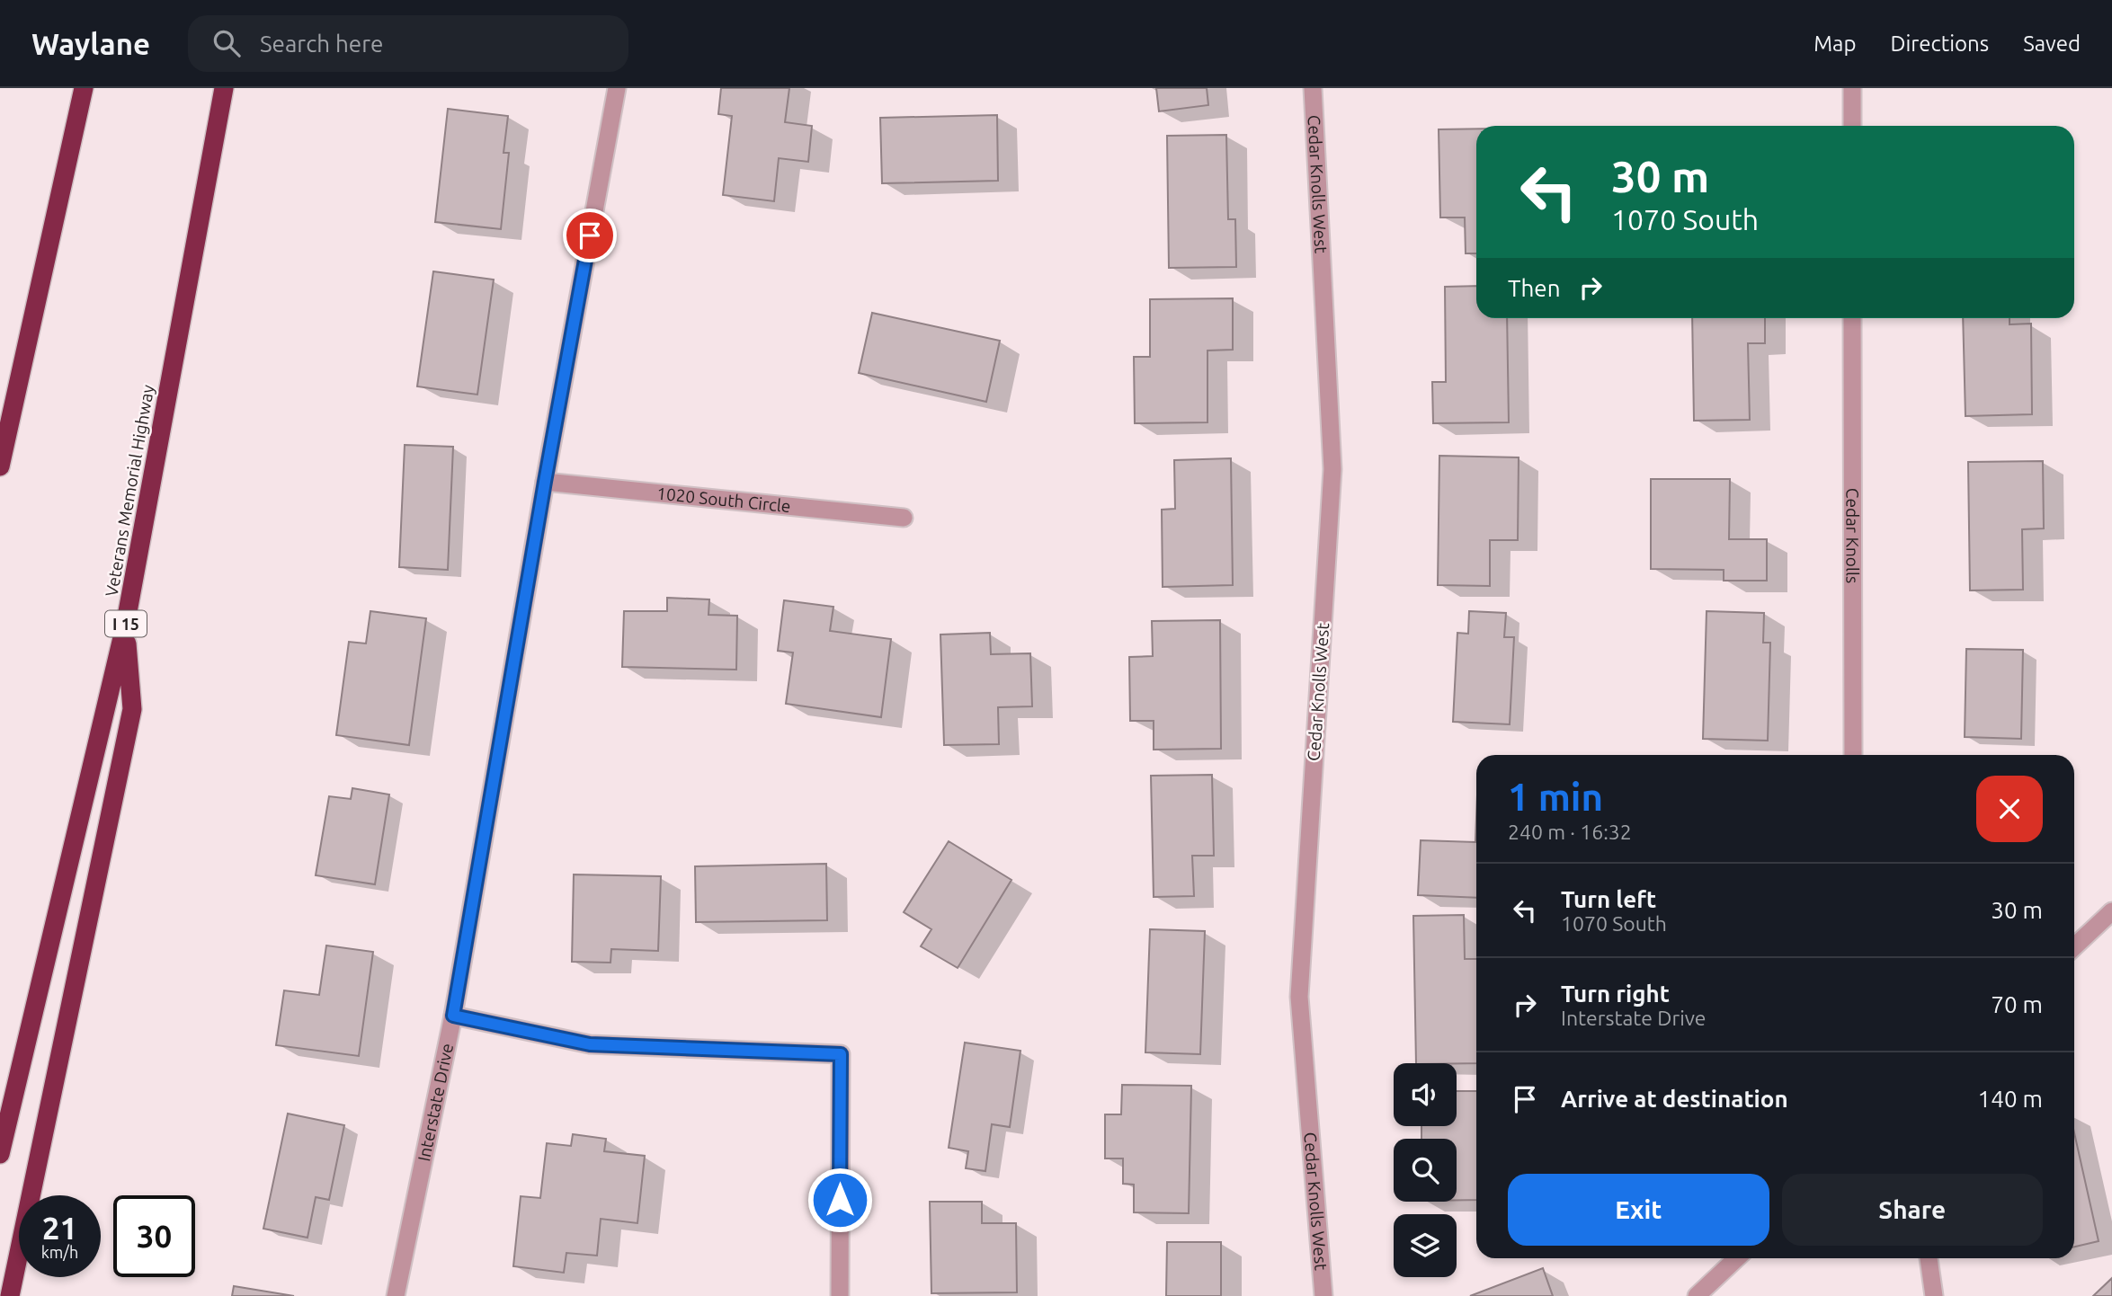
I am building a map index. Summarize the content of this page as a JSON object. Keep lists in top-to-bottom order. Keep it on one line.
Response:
{"streets":{"highway":["Veterans Memorial Highway","I 15"],"street":["Cedar Knolls West","1020 South Circle","Cedar Knolls","Interstate Drive"]},"crossings":[["1020 South Circle","Interstate Drive"]],"page":{"header":"Waylane","search":"Search here","nav":["Map","Directions","Saved"],"turn":["30 m","1070 South"],"then":"Then","heading":["1 min","240 m · 16:32"],"list":[{"name":"Turn left","note":"1070 South","value":"30 m"},{"name":"Turn right","note":"Interstate Drive","value":"70 m"},{"name":"Arrive at destination","value":"140 m"}],"buttons":["Exit","Share"],"speed":"21 km/h","limit":"30"}}
